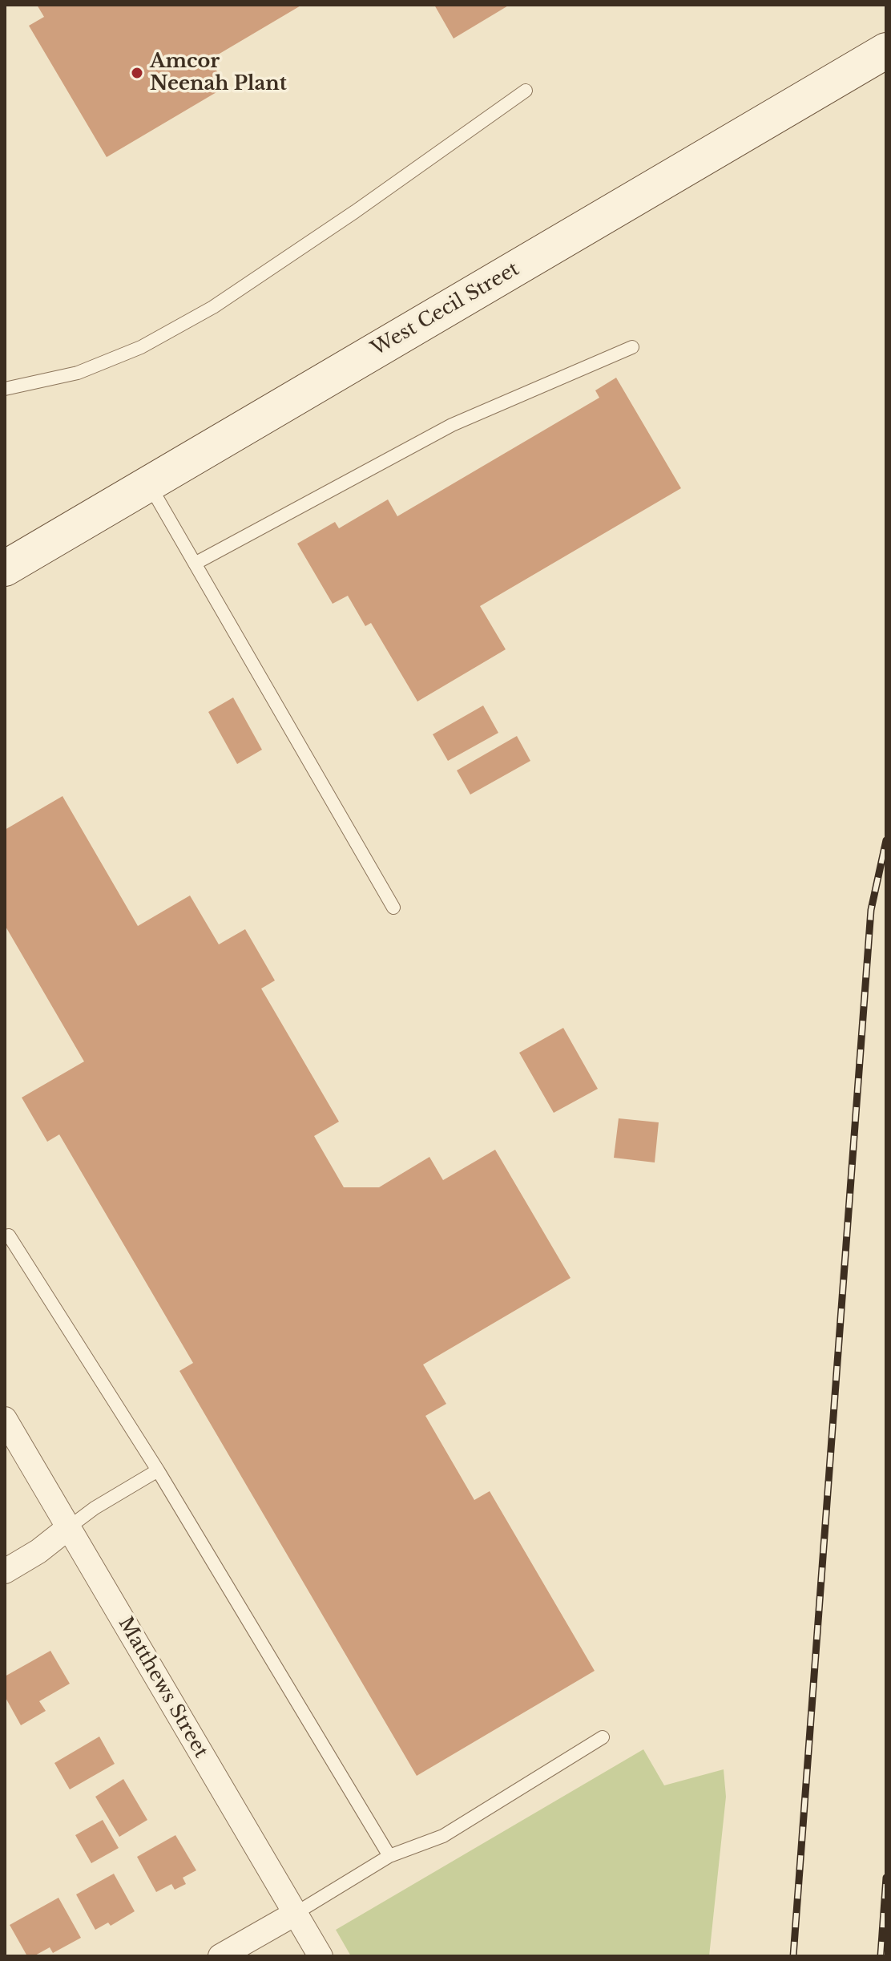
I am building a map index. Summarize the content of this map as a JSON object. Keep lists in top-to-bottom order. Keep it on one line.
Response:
{"streets":{"main road":["West Cecil Street"],"street":["Matthews Street"]},"places":["Amcor Neenah Plant"]}
